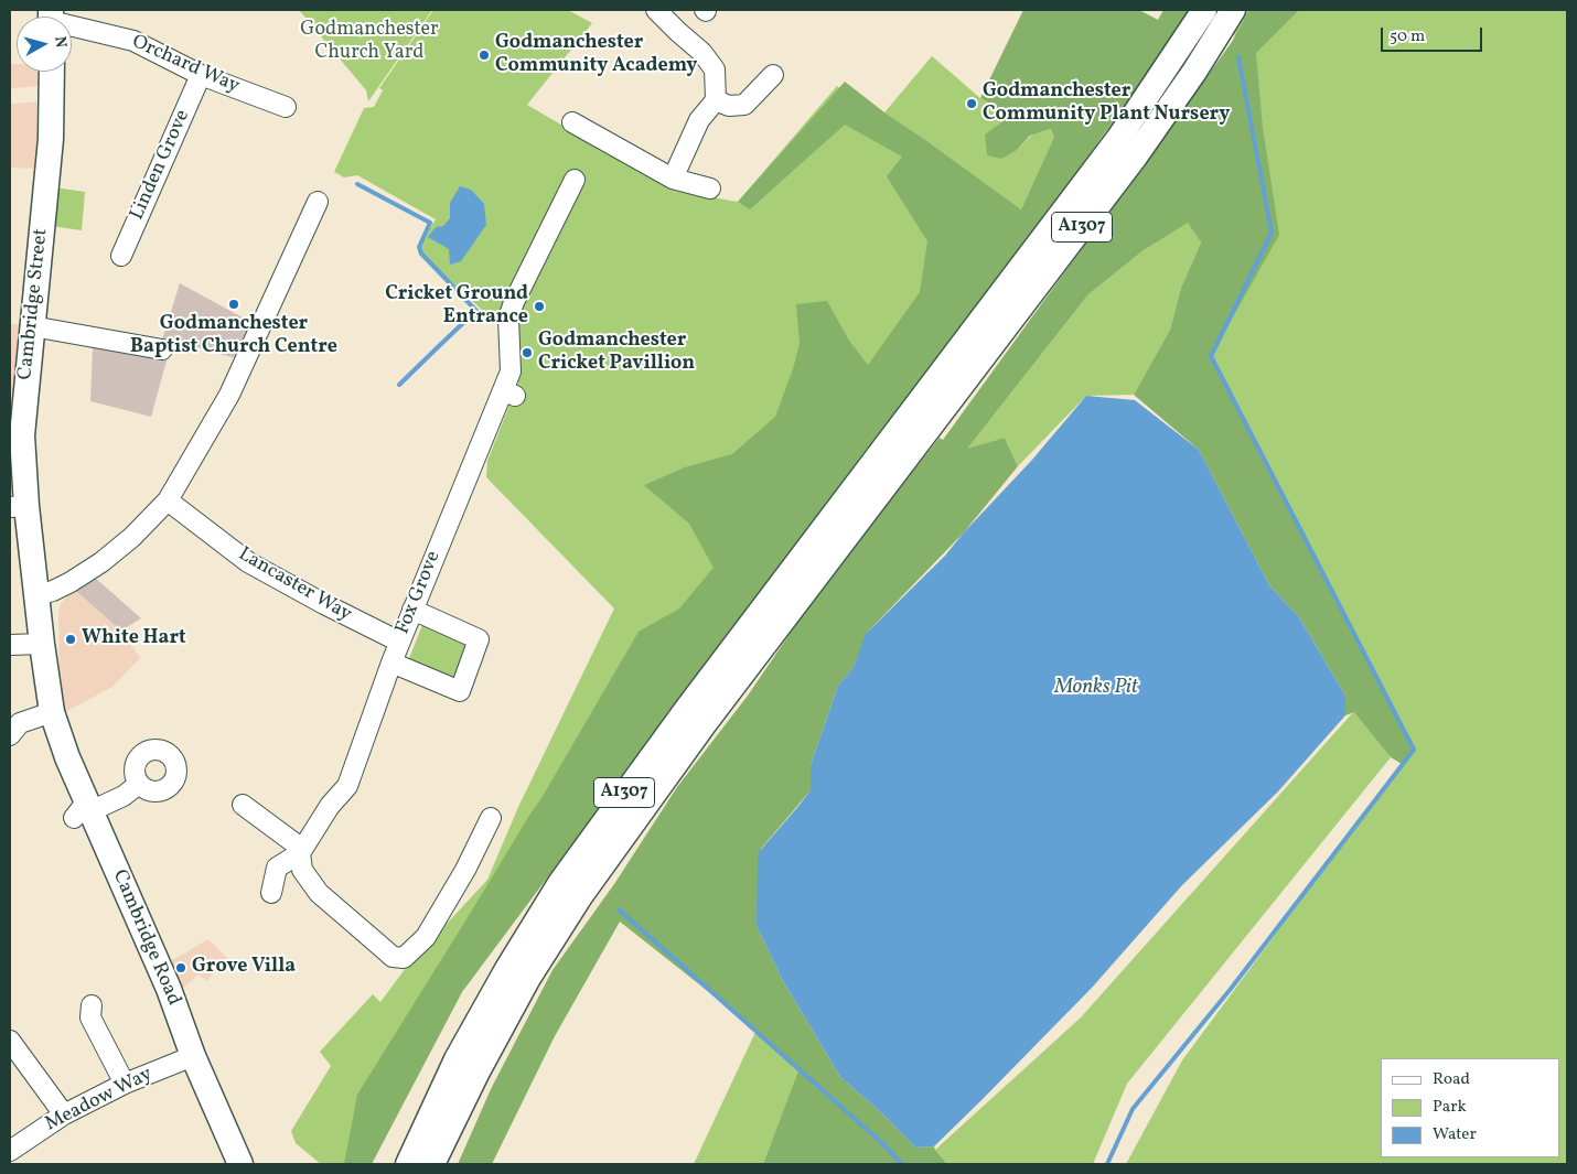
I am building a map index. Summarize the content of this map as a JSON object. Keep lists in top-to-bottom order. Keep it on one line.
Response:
{"streets":{"main road":["A1307","Cambridge Street","Cambridge Road"],"street":["Orchard Way","Linden Grove","Lancaster Way","Fox Grove","Meadow Way"]},"crossings":[["Orchard Way","Linden Grove"],["Cambridge Street","Cambridge Road"],["Lancaster Way","Fox Grove"],["Cambridge Road","Meadow Way"]],"water":["Monks Pit"],"parks":["Godmanchester Church Yard"],"places":["Godmanchester Community Academy","Godmanchester Community Plant Nursery","Godmanchester Baptist Church Centre","Cricket Ground Entrance","Godmanchester Cricket Pavillion","White Hart","Grove Villa"],"legend":["Road","Park","Water"],"scale_bar":"50 m","north":"right"}
